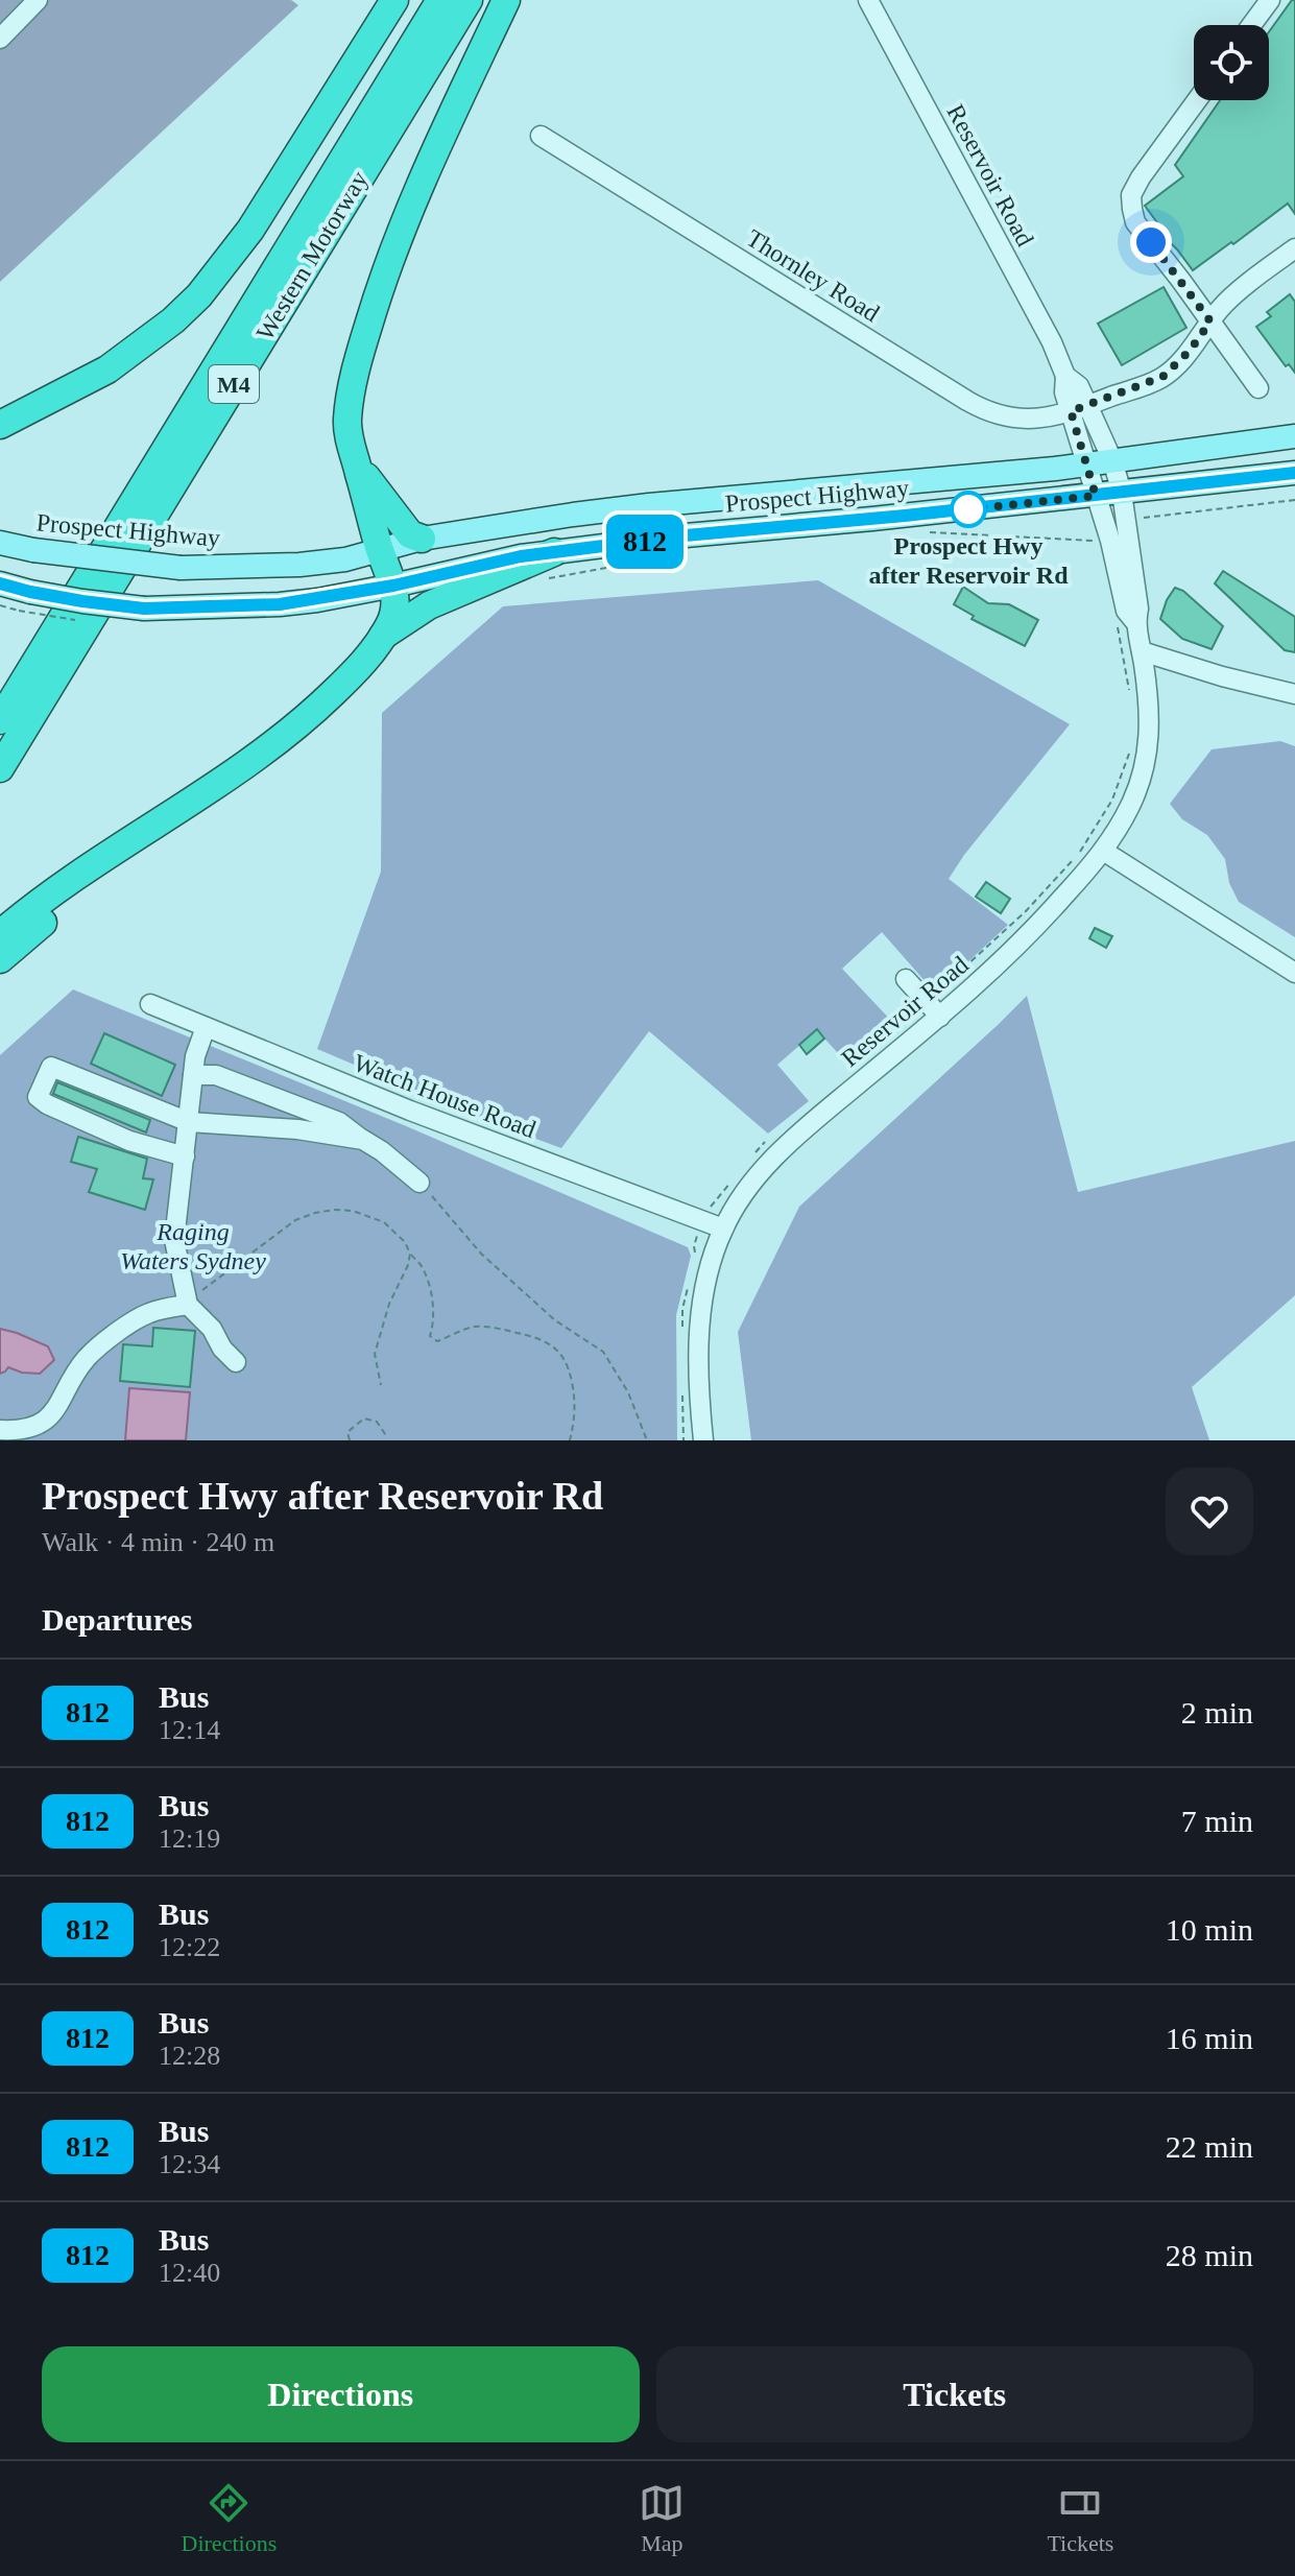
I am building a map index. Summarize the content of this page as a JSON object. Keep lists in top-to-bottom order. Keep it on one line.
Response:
{"streets":{"highway":["Western Motorway","M4"],"main road":["Prospect Highway"],"street":["Reservoir Road","Thornley Road","Watch House Road"]},"crossings":[["Reservoir Road","Thornley Road"],["Reservoir Road","Prospect Highway"],["Reservoir Road","Watch House Road"]],"parks":["Raging Waters Sydney"],"places":["Prospect Hwy after Reservoir Rd"],"lines":["bus line 812"],"page":{"on_map":"812","heading":[["Prospect Hwy after Reservoir Rd","Walk · 4 min · 240 m"],"Departures"],"list":[{"mark":"812","name":"Bus","note":"12:14","value":"2 min"},{"mark":"812","name":"Bus","note":"12:19","value":"7 min"},{"mark":"812","name":"Bus","note":"12:22","value":"10 min"},{"mark":"812","name":"Bus","note":"12:28","value":"16 min"},{"mark":"812","name":"Bus","note":"12:34","value":"22 min"},{"mark":"812","name":"Bus","note":"12:40","value":"28 min"}],"buttons":["Directions","Tickets"],"tabs":["Directions","Map","Tickets"]}}
